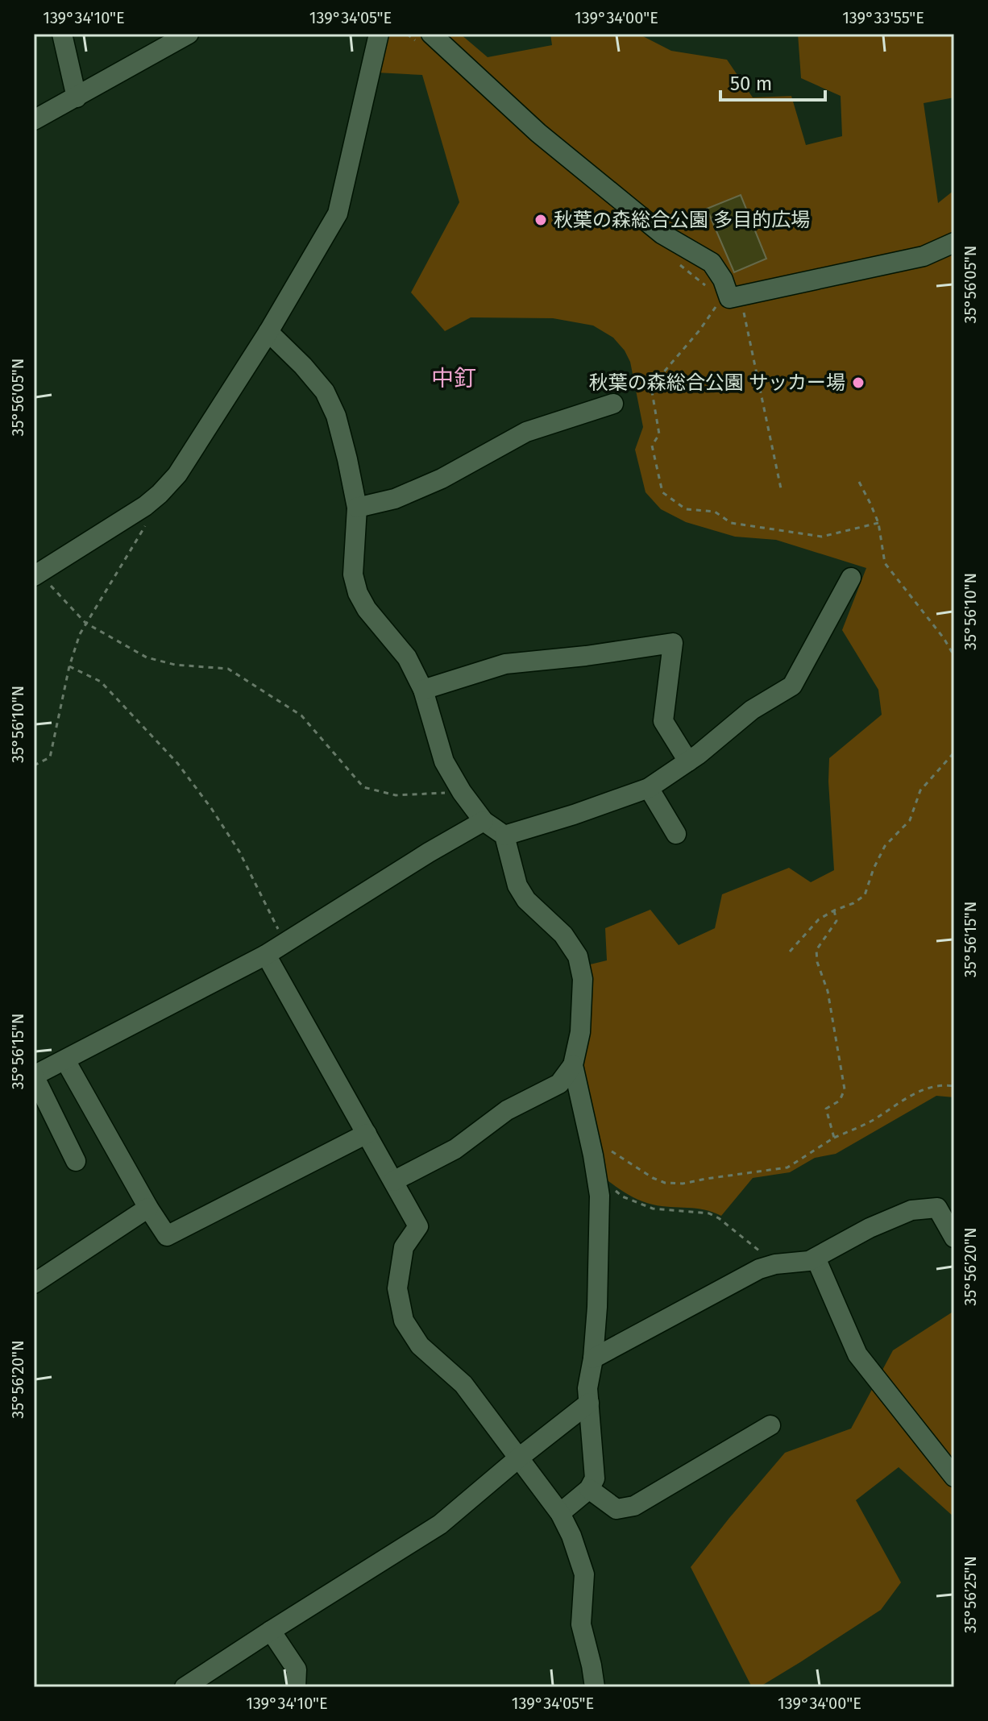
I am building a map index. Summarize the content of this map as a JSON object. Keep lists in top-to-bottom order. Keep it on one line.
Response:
{"districts":["中釘"],"places":["秋葉の森総合公園 多目的広場","秋葉の森総合公園 サッカー場"],"scale_bar":"50 m","coordinates":["139°34'10\"E","139°34'05\"E","139°34'00\"E","139°33'55\"E","35°56'05\"N","35°56'10\"N","35°56'15\"N","35°56'20\"N","35°56'25\"N"]}
